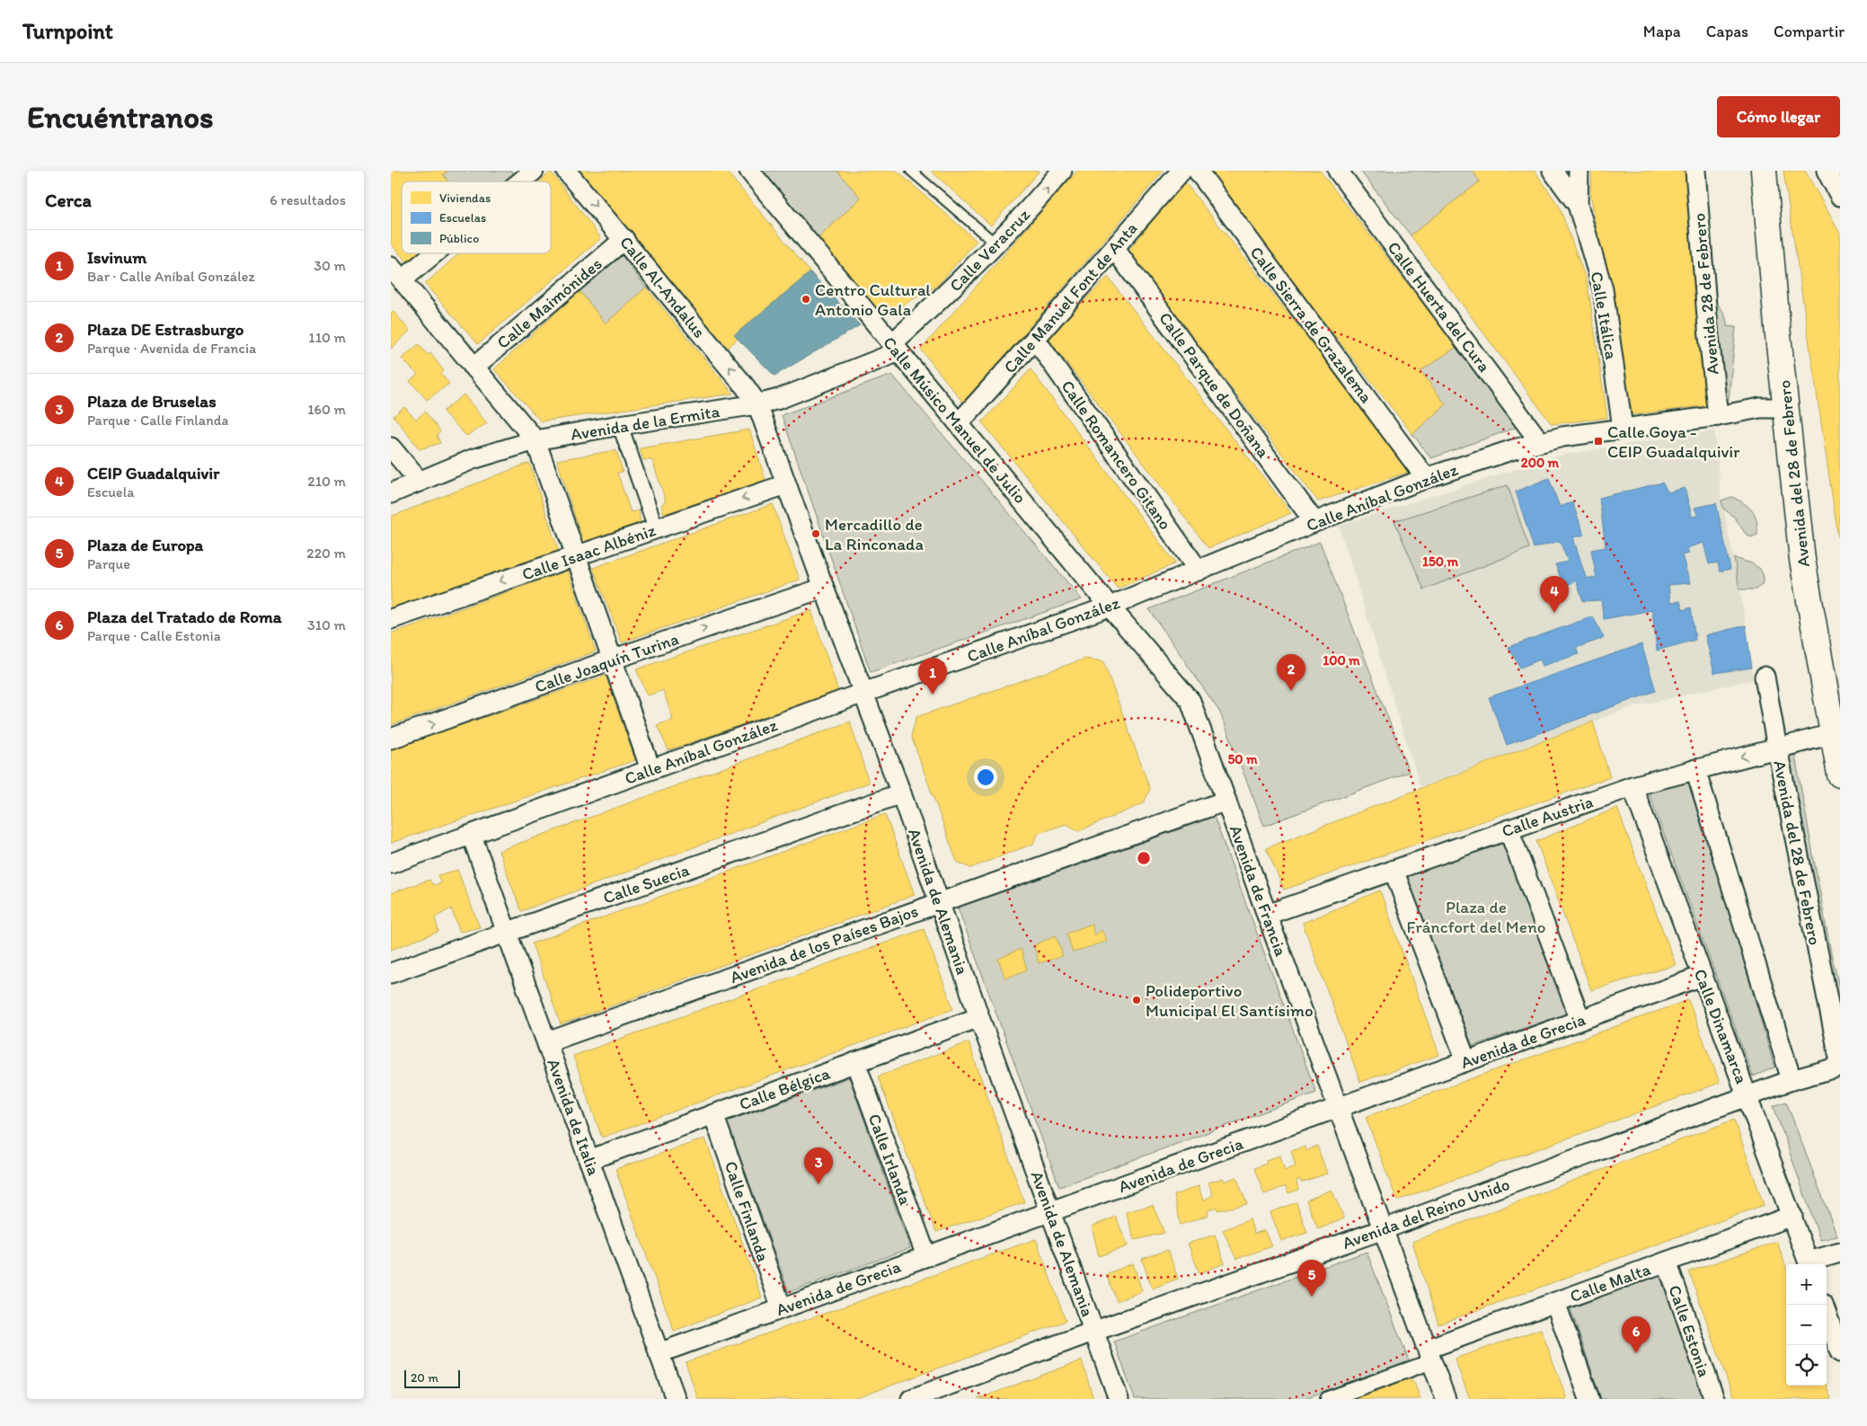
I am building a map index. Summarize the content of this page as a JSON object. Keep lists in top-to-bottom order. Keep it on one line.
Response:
{"streets":{"main road":["Avenida del 28 de Febrero"],"street":["Calle Veracruz","Calle Al-Andalus","Avenida 28 de Febrero","Calle Manuel Font de Anta","Calle Maimónides","Calle Huerta del Cura","Calle Itálica","Calle Sierra de Grazalema","Calle Parque de Doñana","Calle Músico Manuel de Julio","Avenida de la Ermita","Calle Romancero Gitano","Calle Aníbal González","Calle Isaac Albéniz","Calle Joaquín Turina","Calle Austria","Calle Suecia","Avenida de Francia","Avenida de Alemania","Avenida de los Países Bajos","Calle Dinamarca","Avenida de Grecia","Calle Bélgica","Avenida de Italia","Calle Irlanda","Calle Finlanda","Avenida del Reino Unido","Calle Malta","Calle Estonia"]},"crossings":[["Calle Veracruz","Calle Músico Manuel de Julio"],["Calle Veracruz","Avenida de la Ermita"],["Calle Al-Andalus","Calle Maimónides"],["Calle Al-Andalus","Avenida de la Ermita"],["Calle Al-Andalus","Avenida de Alemania"],["Avenida 28 de Febrero","Calle Aníbal González"],["Calle Manuel Font de Anta","Calle Parque de Doñana"],["Calle Manuel Font de Anta","Calle Músico Manuel de Julio"],["Calle Manuel Font de Anta","Calle Romancero Gitano"],["Calle Huerta del Cura","Calle Aníbal González"],["Calle Itálica","Calle Aníbal González"],["Calle Sierra de Grazalema","Calle Aníbal González"],["Calle Parque de Doñana","Calle Aníbal González"],["Calle Músico Manuel de Julio","Avenida de la Ermita"],["Calle Músico Manuel de Julio","Calle Aníbal González"],["Calle Músico Manuel de Julio","Avenida de Francia"],["Avenida de la Ermita","Avenida de Alemania"],["Calle Romancero Gitano","Calle Aníbal González"],["Avenida del 28 de Febrero","Calle Aníbal González"],["Avenida del 28 de Febrero","Calle Austria"],["Calle Aníbal González","Avenida de Francia"],["Calle Aníbal González","Avenida de Alemania"],["Calle Aníbal González","Avenida de Italia"],["Calle Isaac Albéniz","Avenida de Alemania"],["Calle Joaquín Turina","Avenida de Alemania"],["Calle Austria","Avenida de Francia"],["Calle Austria","Calle Dinamarca"],["Calle Suecia","Avenida de Alemania"],["Calle Suecia","Avenida de Italia"],["Avenida de Francia","Avenida de los Países Bajos"],["Avenida de Francia","Avenida de Grecia"],["Avenida de Francia","Avenida del Reino Unido"],["Avenida de Francia","Calle Malta"],["Avenida de Alemania","Avenida de los Países Bajos"],["Avenida de Alemania","Avenida de Grecia"],["Avenida de Alemania","Calle Bélgica"],["Avenida de Alemania","Avenida del Reino Unido"],["Avenida de los Países Bajos","Avenida de Italia"],["Calle Dinamarca","Avenida de Grecia"],["Calle Dinamarca","Avenida del Reino Unido"],["Calle Dinamarca","Calle Malta"],["Avenida de Grecia","Avenida de Italia"],["Avenida de Grecia","Calle Irlanda"],["Avenida de Grecia","Calle Finlanda"],["Calle Bélgica","Avenida de Italia"],["Calle Bélgica","Calle Irlanda"],["Calle Bélgica","Calle Finlanda"],["Calle Malta","Calle Estonia"]],"one_way":["Calle Veracruz","Calle Isaac Albéniz","Calle Joaquín Turina"],"parks":["Plaza de Fráncfort del Meno"],"places":{"other":["Centro Cultural Antonio Gala","Mercadillo de La Rinconada","Polideportivo Municipal El Santísimo"],"transit":["Calle Goya - CEIP Guadalquivir"]},"legend":["Viviendas","Escuelas","Público"],"scale_bar":"20 m","page":{"header":"Turnpoint","nav":["Mapa","Capas","Compartir"],"buttons":"Cómo llegar","title":"Encuéntranos","heading":["Cerca","6 resultados"],"list":[{"mark":"1","name":"Isvinum","note":"Bar · Calle Aníbal González","value":"30 m"},{"mark":"2","name":"Plaza DE Estrasburgo","note":"Parque · Avenida de Francia","value":"110 m"},{"mark":"3","name":"Plaza de Bruselas","note":"Parque · Calle Finlanda","value":"160 m"},{"mark":"4","name":"CEIP Guadalquivir","note":"Escuela","value":"210 m"},{"mark":"5","name":"Plaza de Europa","note":"Parque","value":"220 m"},{"mark":"6","name":"Plaza del Tratado de Roma","note":"Parque · Calle Estonia","value":"310 m"}],"pins":["4","2","1","3","5","6"],"map_buttons":["+","−"],"scale":"20 m"},"rings":["200 m","150 m","100 m","50 m"]}
